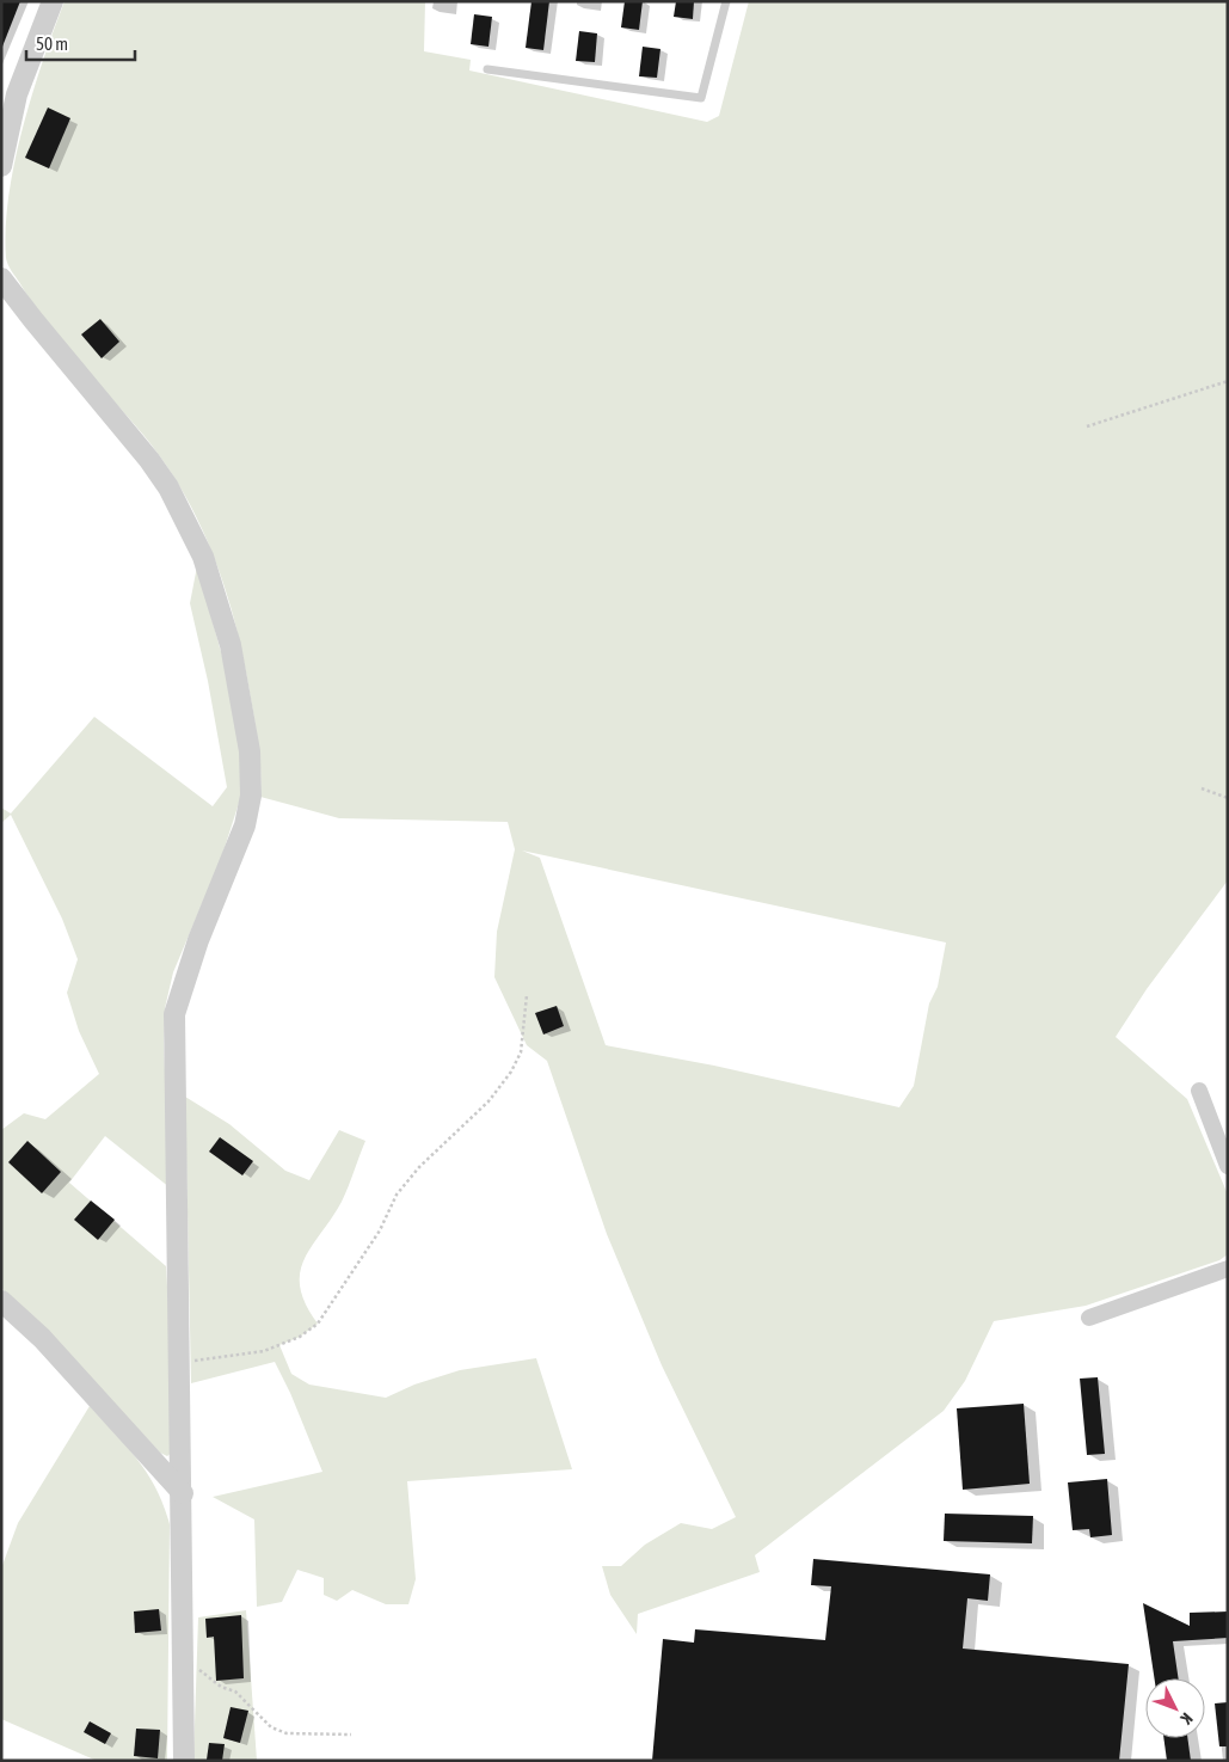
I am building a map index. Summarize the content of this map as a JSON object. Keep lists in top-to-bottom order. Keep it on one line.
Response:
{"scale_bar":"50 m","north":"bottom right"}
